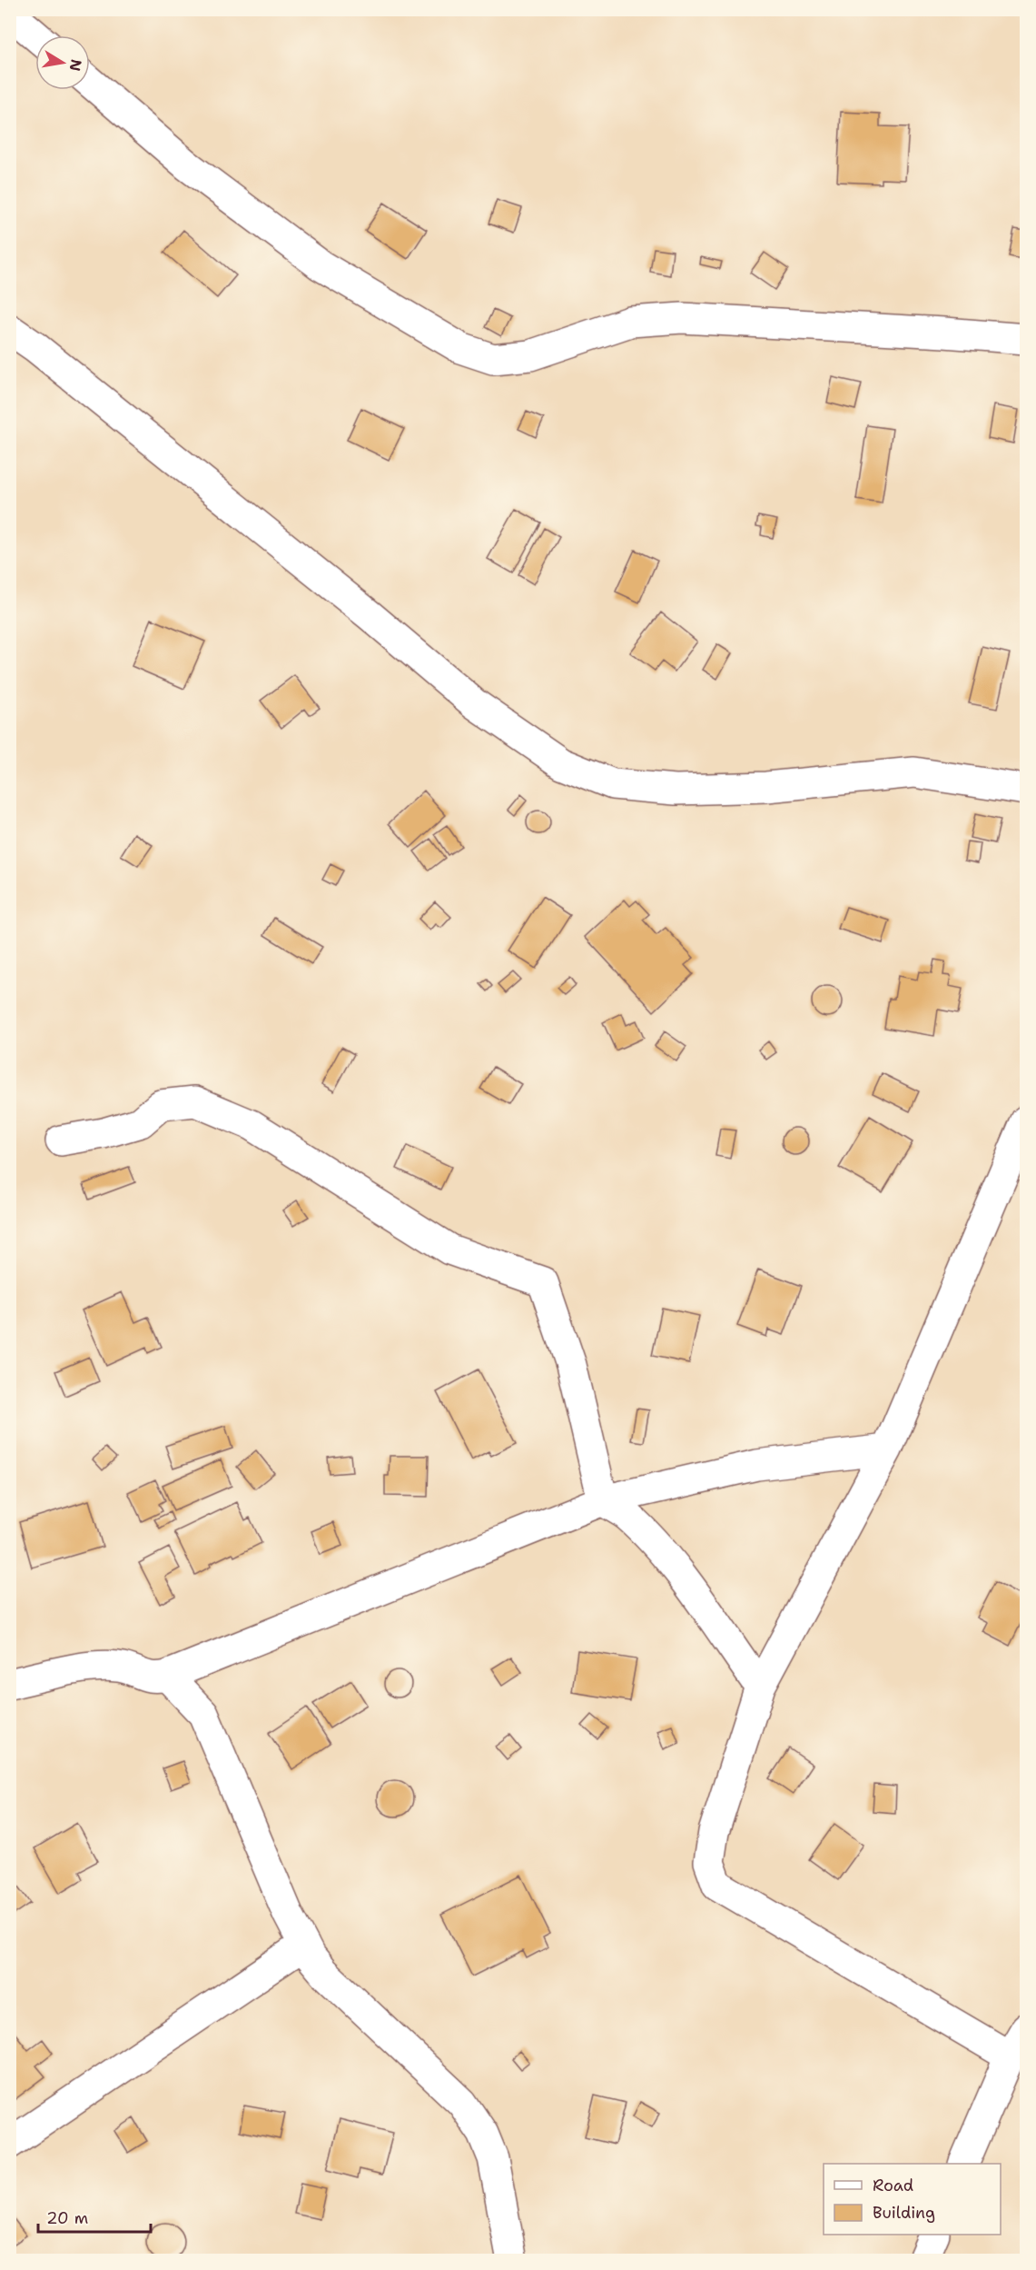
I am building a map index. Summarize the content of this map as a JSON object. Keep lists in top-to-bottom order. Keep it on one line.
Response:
{"legend":["Road","Building"],"scale_bar":"20 m","north":"right"}
